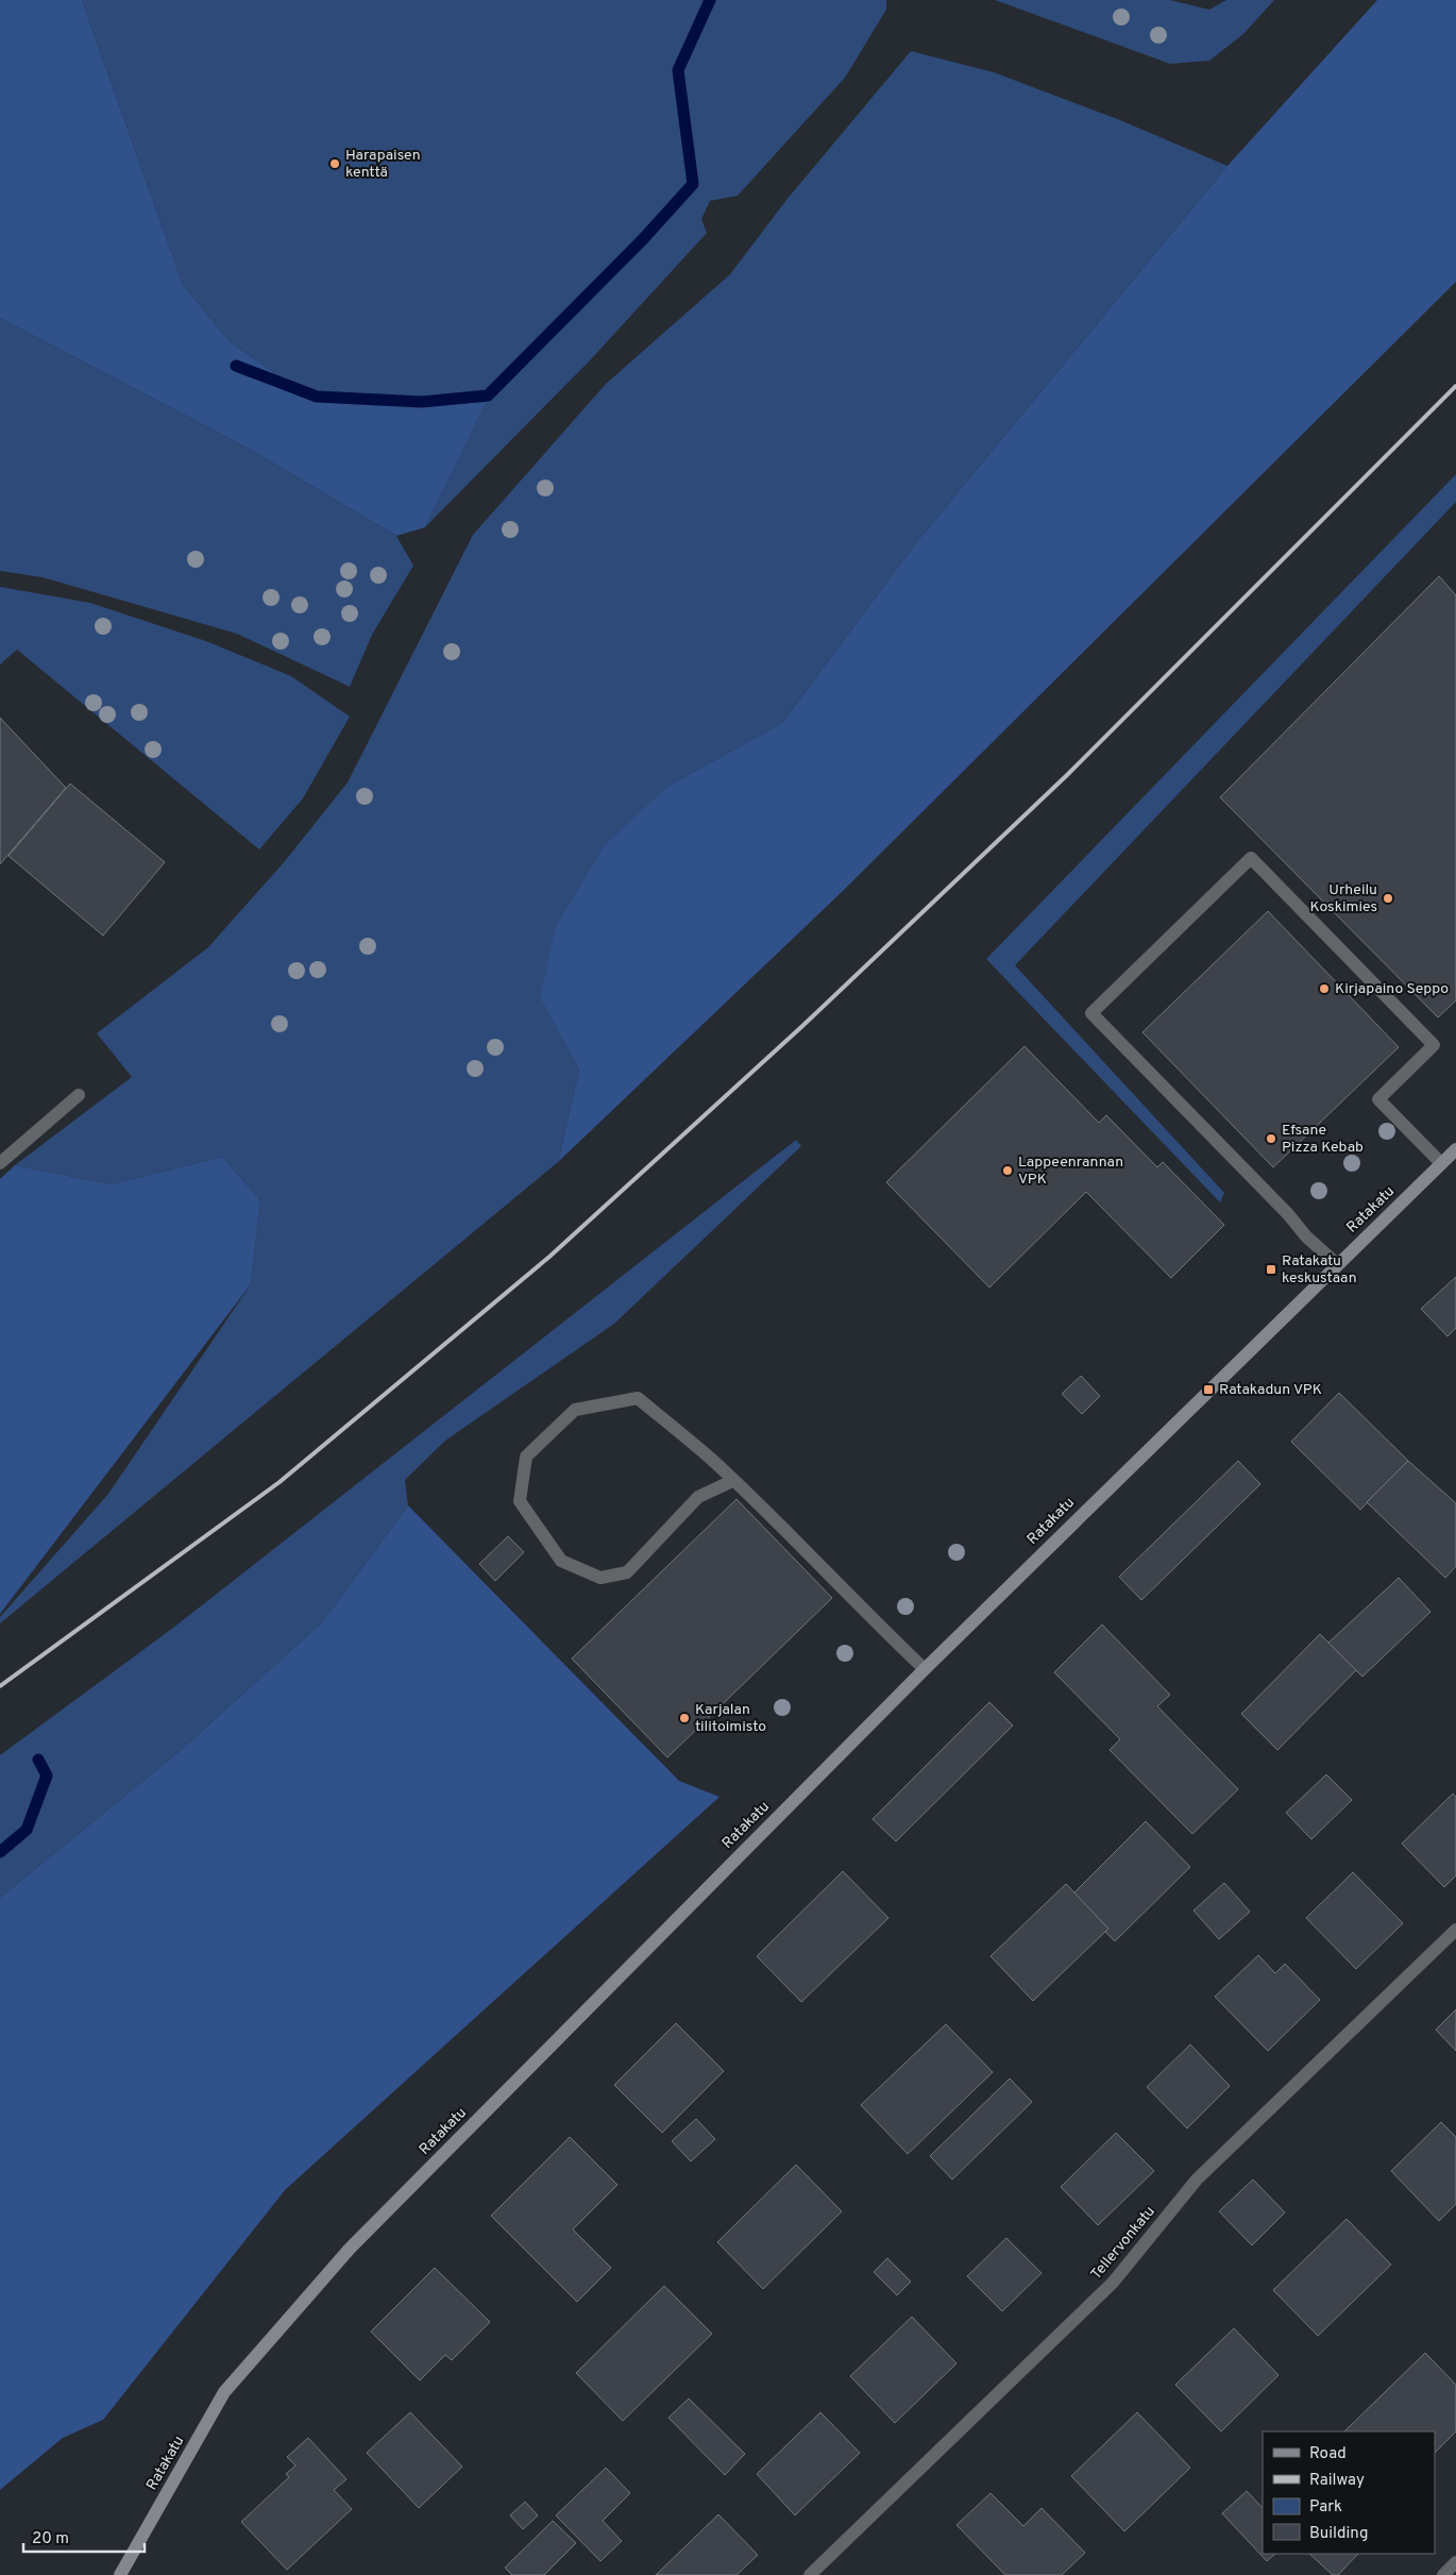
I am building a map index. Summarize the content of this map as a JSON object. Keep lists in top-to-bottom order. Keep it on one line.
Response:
{"streets":{"main road":["Ratakatu"],"street":["Tellervonkatu"]},"places":{"other":["Harapaisen kenttä","Urheilu Koskimies","Kirjapaino Seppo","Efsane Pizza Kebab","Lappeenrannan VPK","Karjalan tilitoimisto"],"transit":["Ratakatu keskustaan","Ratakadun VPK"]},"legend":["Road","Railway","Park","Building"],"scale_bar":"20 m"}
